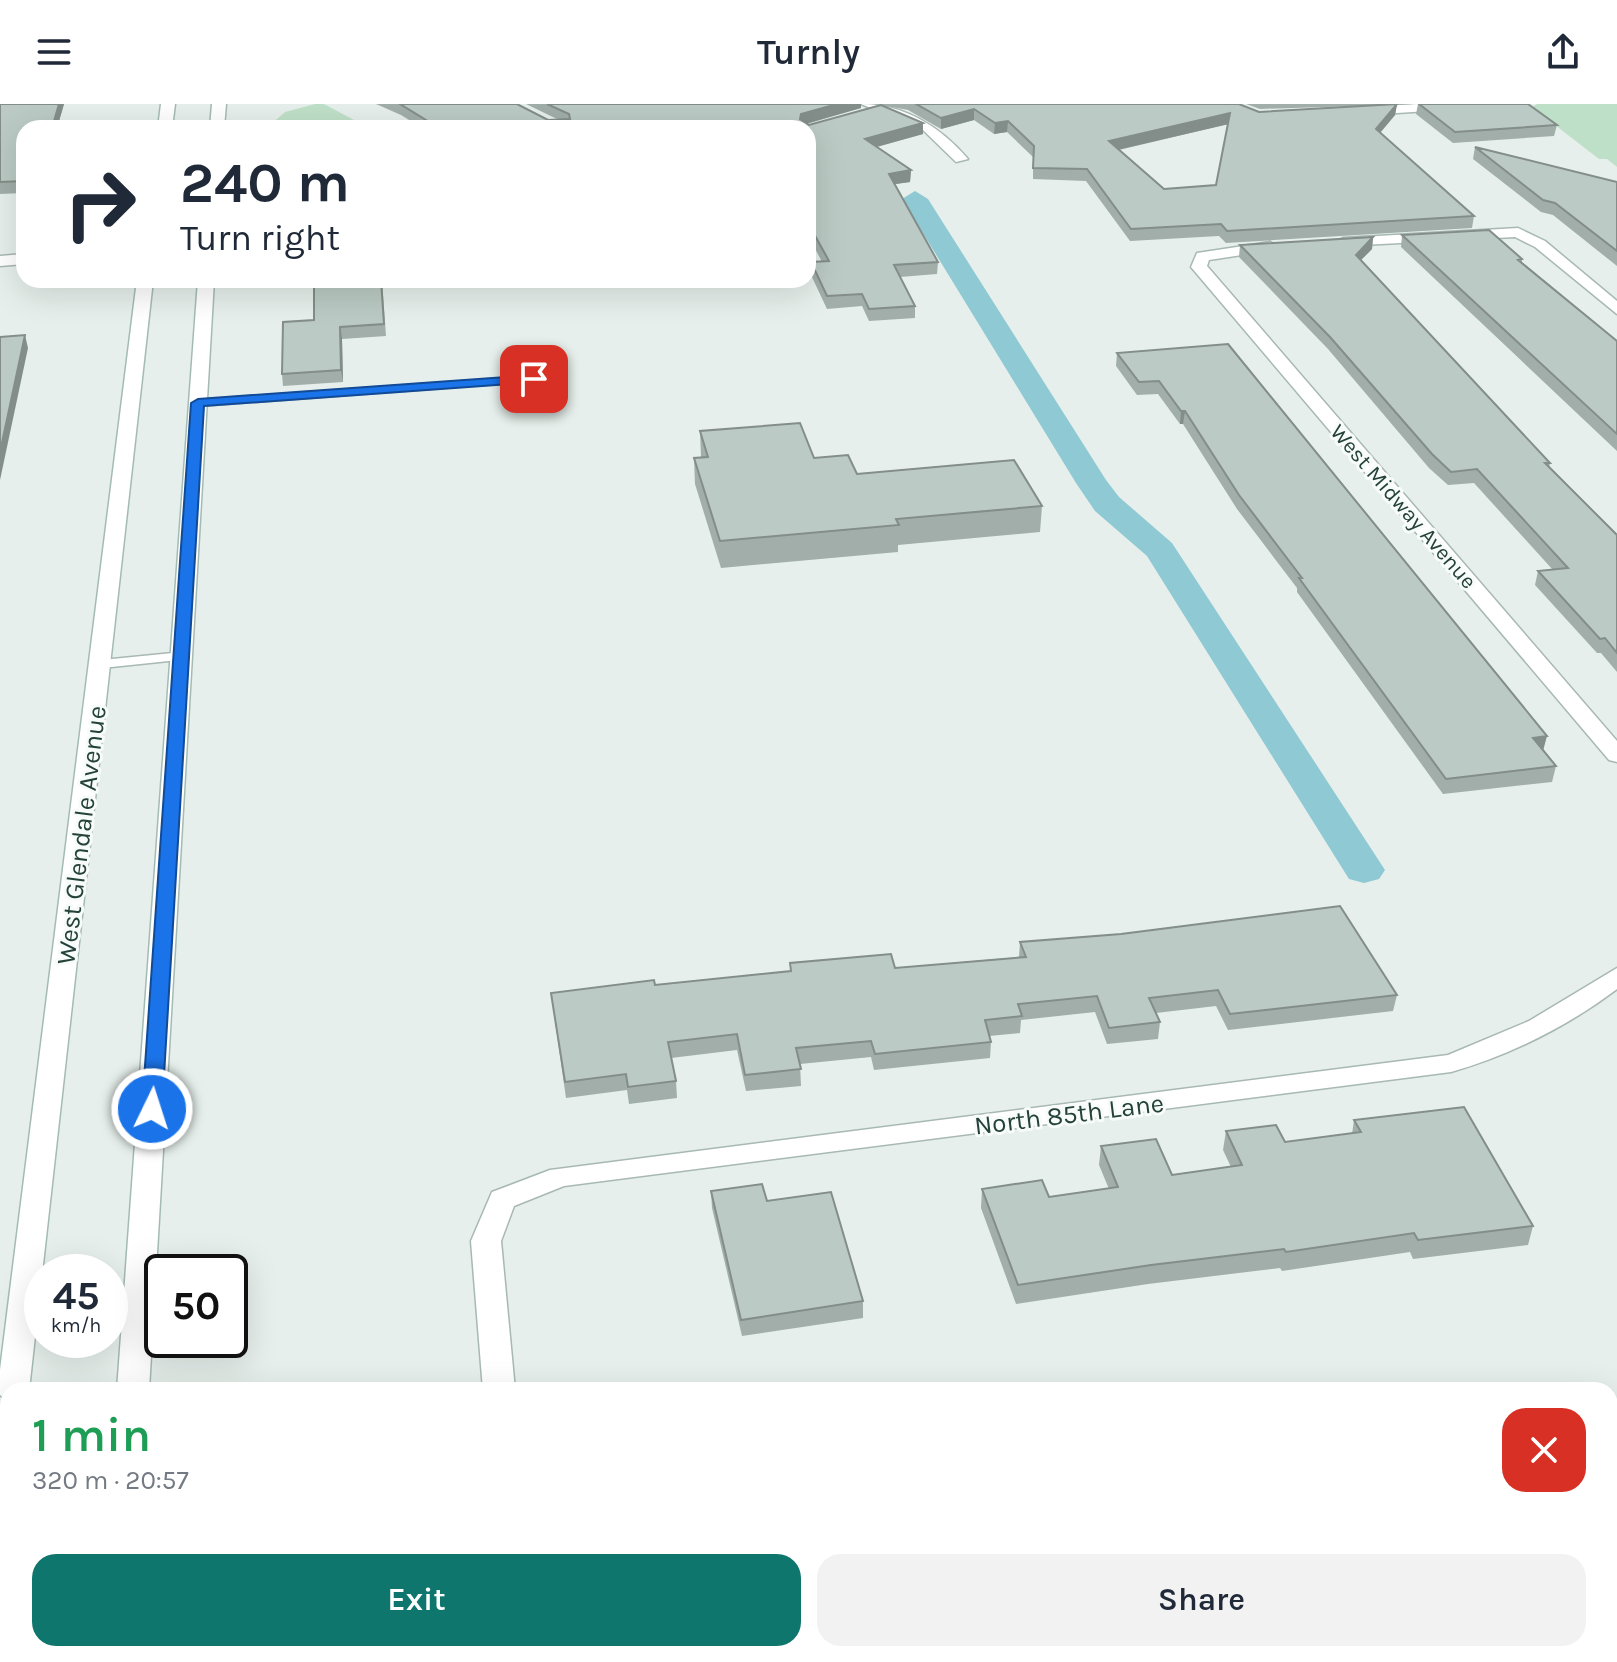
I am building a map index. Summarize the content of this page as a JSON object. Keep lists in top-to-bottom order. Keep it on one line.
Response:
{"streets":{"main road":["West Midway Avenue","West Glendale Avenue","North 85th Lane"]},"page":{"header":"Turnly","turn":["240 m","Turn right"],"speed":"45 km/h","limit":"50","heading":["1 min","320 m · 20:57"],"buttons":["Exit","Share"]}}
